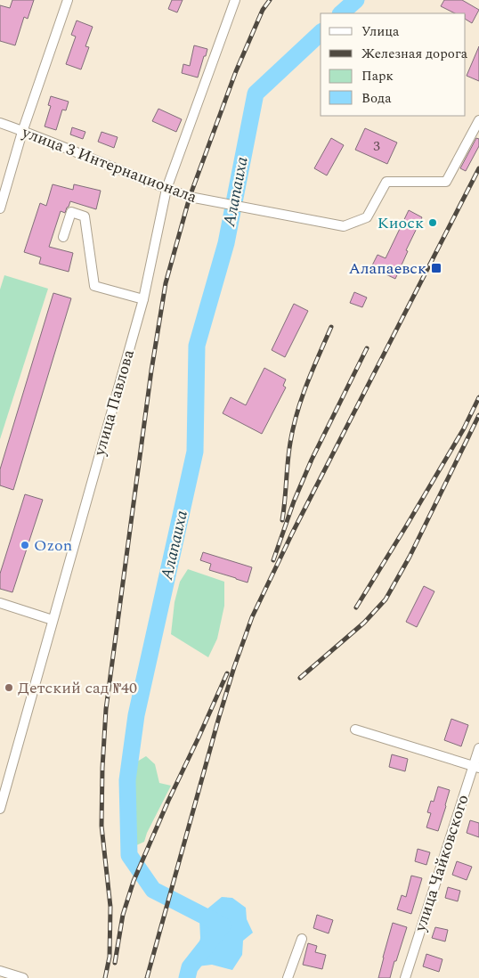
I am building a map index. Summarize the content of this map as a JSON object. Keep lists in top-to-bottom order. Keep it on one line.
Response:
{"streets":{"street":["улица 3 Интернационала","улица Павлова","улица Чайковского"]},"crossings":[["улица 3 Интернационала","улица Павлова"]],"water":["Алапаиха"],"places":{"other":["Киоск","Ozon","Детский сад №40"],"transit":["Алапаевск"]},"house_numbers":["3"],"legend":["Улица","Железная дорога","Парк","Вода"]}
